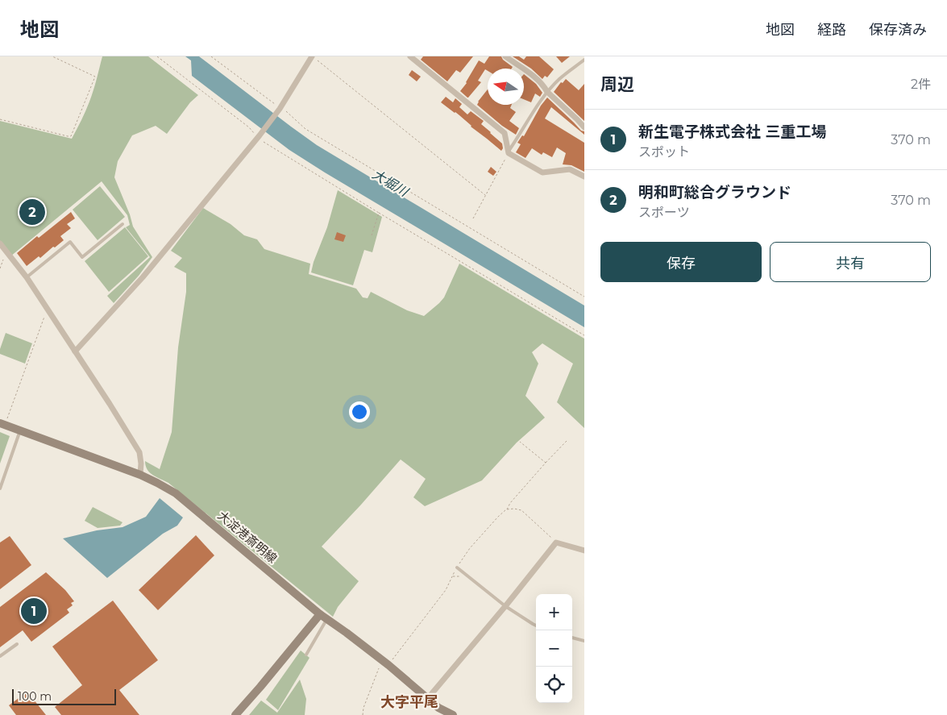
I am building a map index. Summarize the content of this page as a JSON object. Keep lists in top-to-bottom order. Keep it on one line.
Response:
{"streets":{"main road":["大淀港斎明線"]},"districts":["大字平尾"],"water":["大堀川"],"scale_bar":"100 m","north":"left","page":{"header":"地図","nav":["地図","経路","保存済み"],"heading":["周辺","2件"],"list":[{"mark":"1","name":"新生電子株式会社 三重工場","note":"スポット","value":"370 m"},{"mark":"2","name":"明和町総合グラウンド","note":"スポーツ","value":"370 m"}],"pins":["2","1"],"buttons":["保存","共有"],"map_buttons":["+","−"],"scale":"100 m"}}
